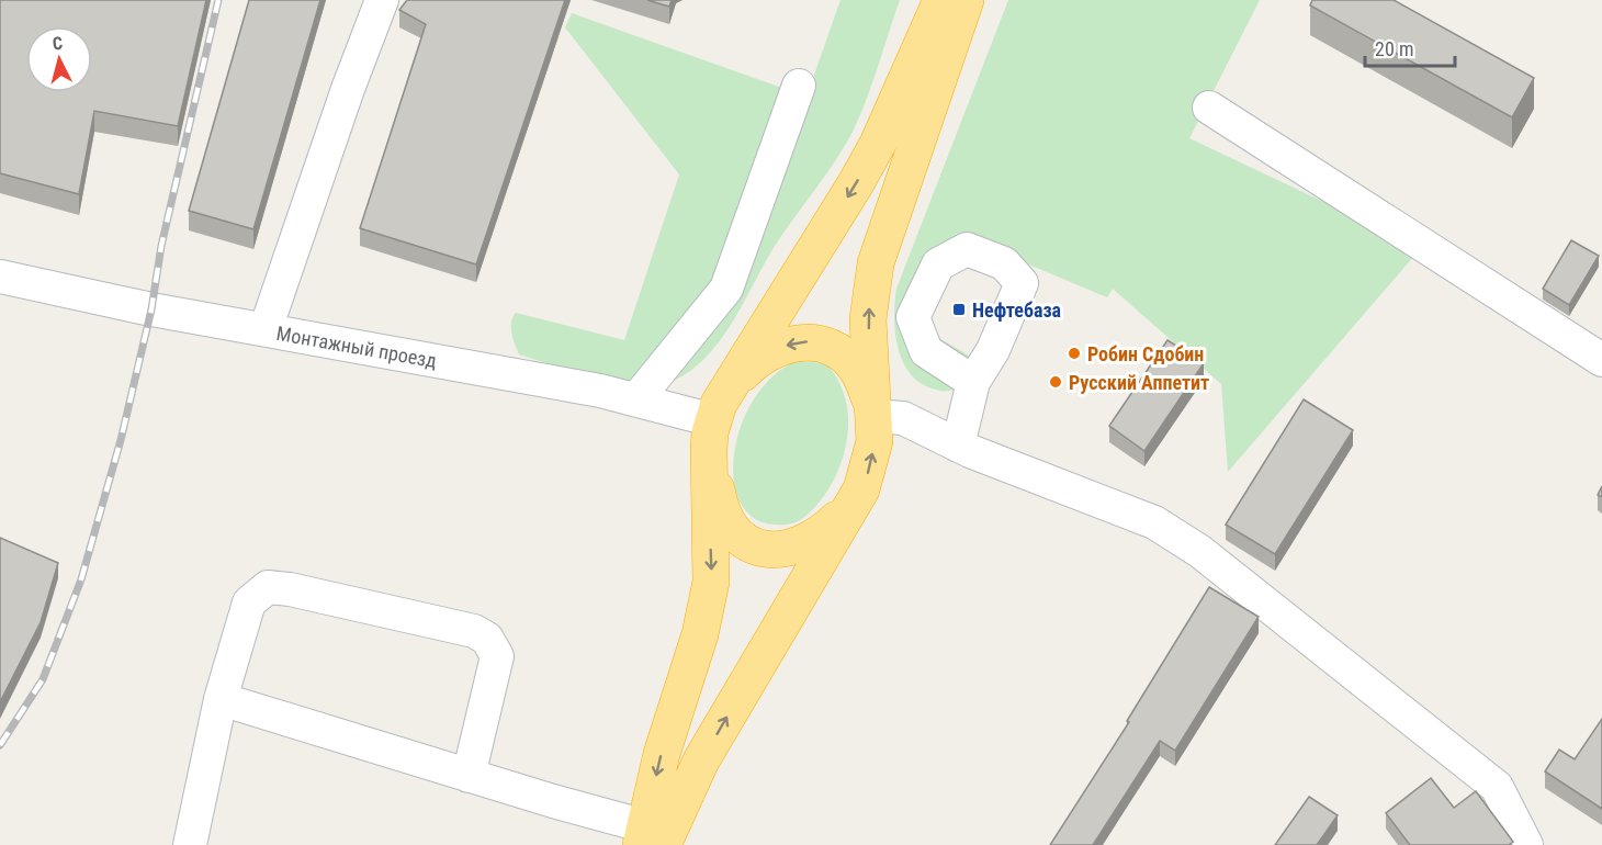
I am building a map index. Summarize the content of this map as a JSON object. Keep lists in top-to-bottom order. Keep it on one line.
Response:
{"streets":{"street":["Монтажный проезд"]},"places":{"transit":["Нефтебаза"],"other":["Робин Сдобин","Русский Аппетит"]},"scale_bar":"20 m","north":"top"}
